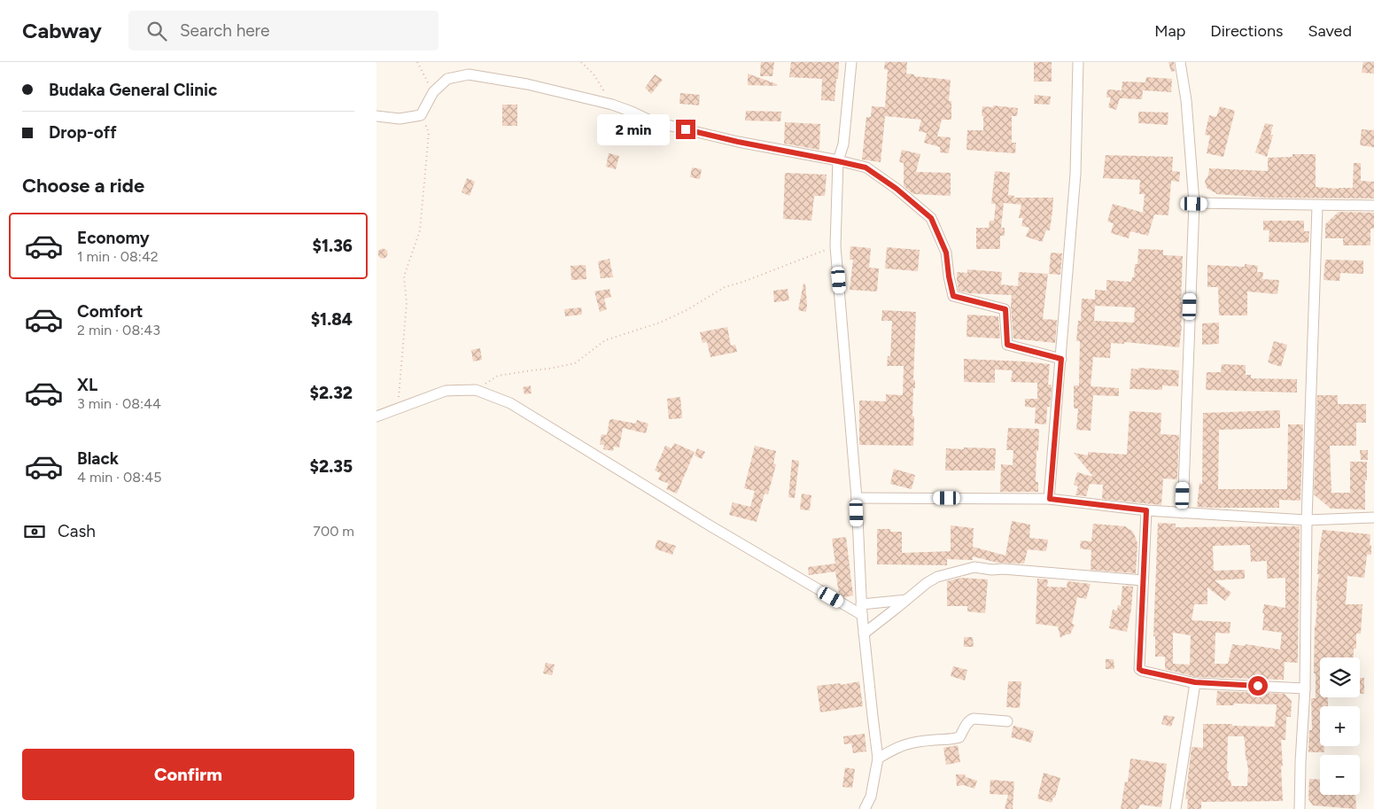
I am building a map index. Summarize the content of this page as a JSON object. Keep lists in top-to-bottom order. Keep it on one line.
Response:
{"page":{"header":"Cabway","search":"Search here","nav":["Map","Directions","Saved"],"banner":["Budaka General Clinic","Drop-off"],"bubble":"2 min","heading":"Choose a ride","list":[{"name":"Economy","note":"1 min · 08:42","value":"$1.36"},{"name":"Comfort","note":"2 min · 08:43","value":"$1.84"},{"name":"XL","note":"3 min · 08:44","value":"$2.32"},{"name":"Black","note":"4 min · 08:45","value":"$2.35"}],"pay":["Cash","700 m"],"map_buttons":["+","−"],"buttons":"Confirm"}}
